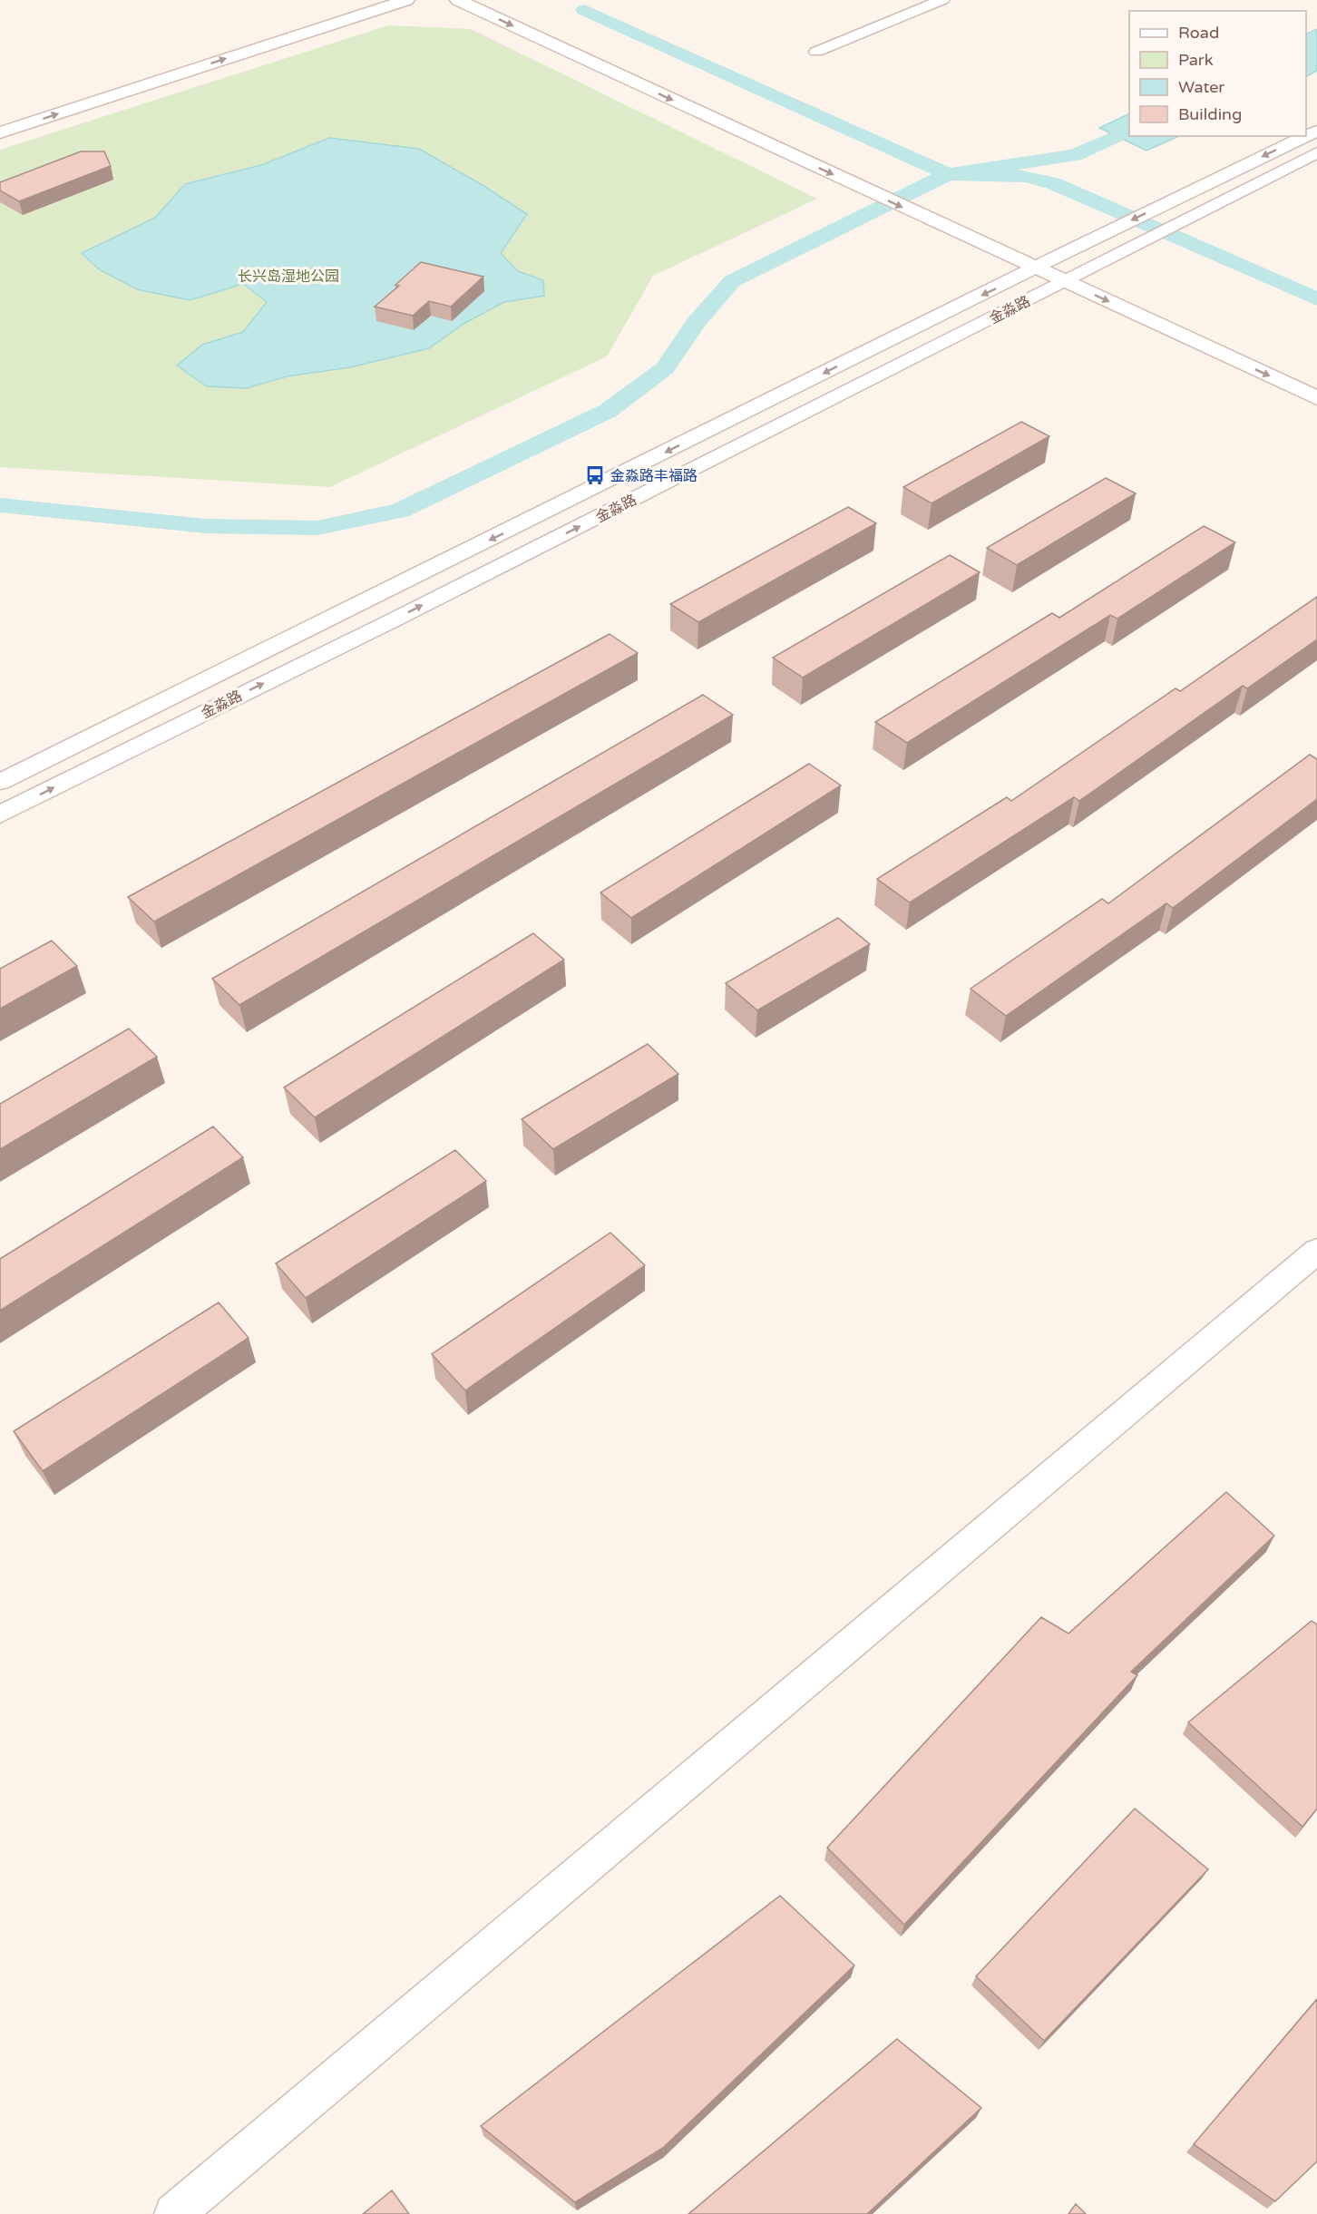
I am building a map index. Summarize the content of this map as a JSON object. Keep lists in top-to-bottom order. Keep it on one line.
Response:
{"streets":{"street":["金淼路"]},"parks":["长兴岛湿地公园"],"places":{"bus stop":["金淼路丰福路"]},"legend":["Road","Park","Water","Building"]}
